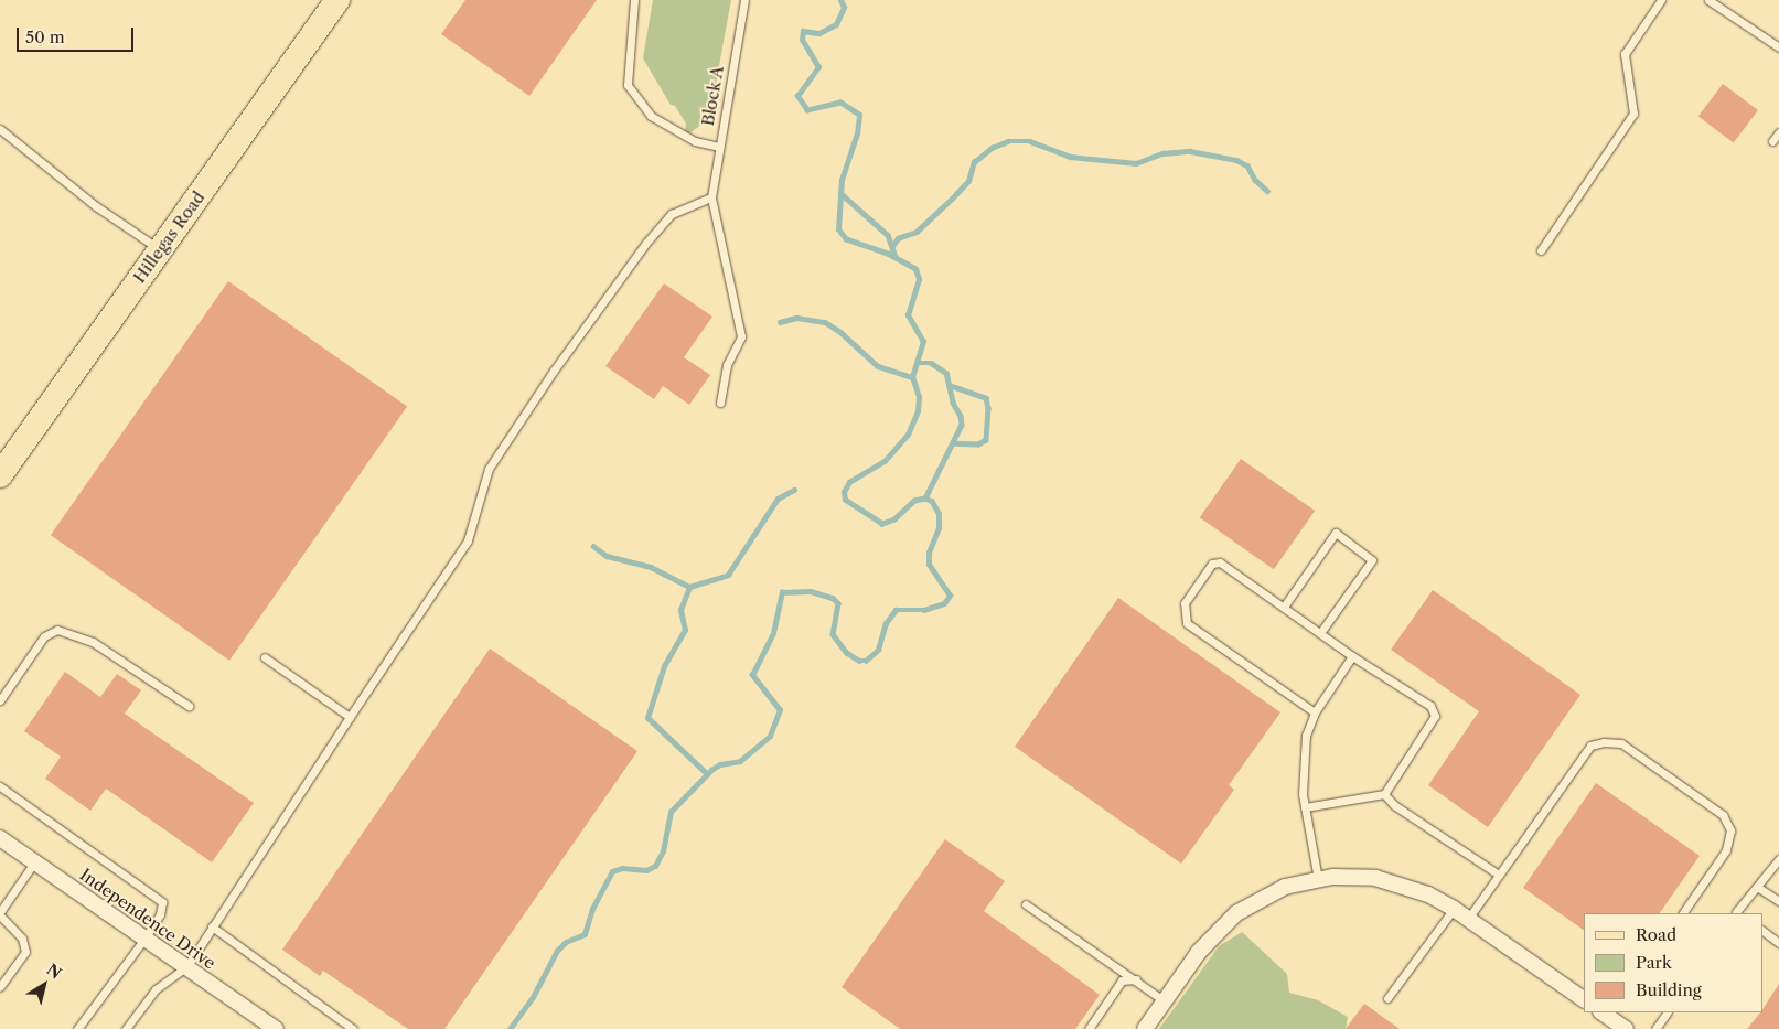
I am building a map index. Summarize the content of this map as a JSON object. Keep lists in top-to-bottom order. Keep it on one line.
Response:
{"streets":{"main road":["Hillegas Road"],"street":["Independence Drive"],"lane":["Block A"]},"legend":["Road","Park","Building"],"scale_bar":"50 m","north":"top right"}
